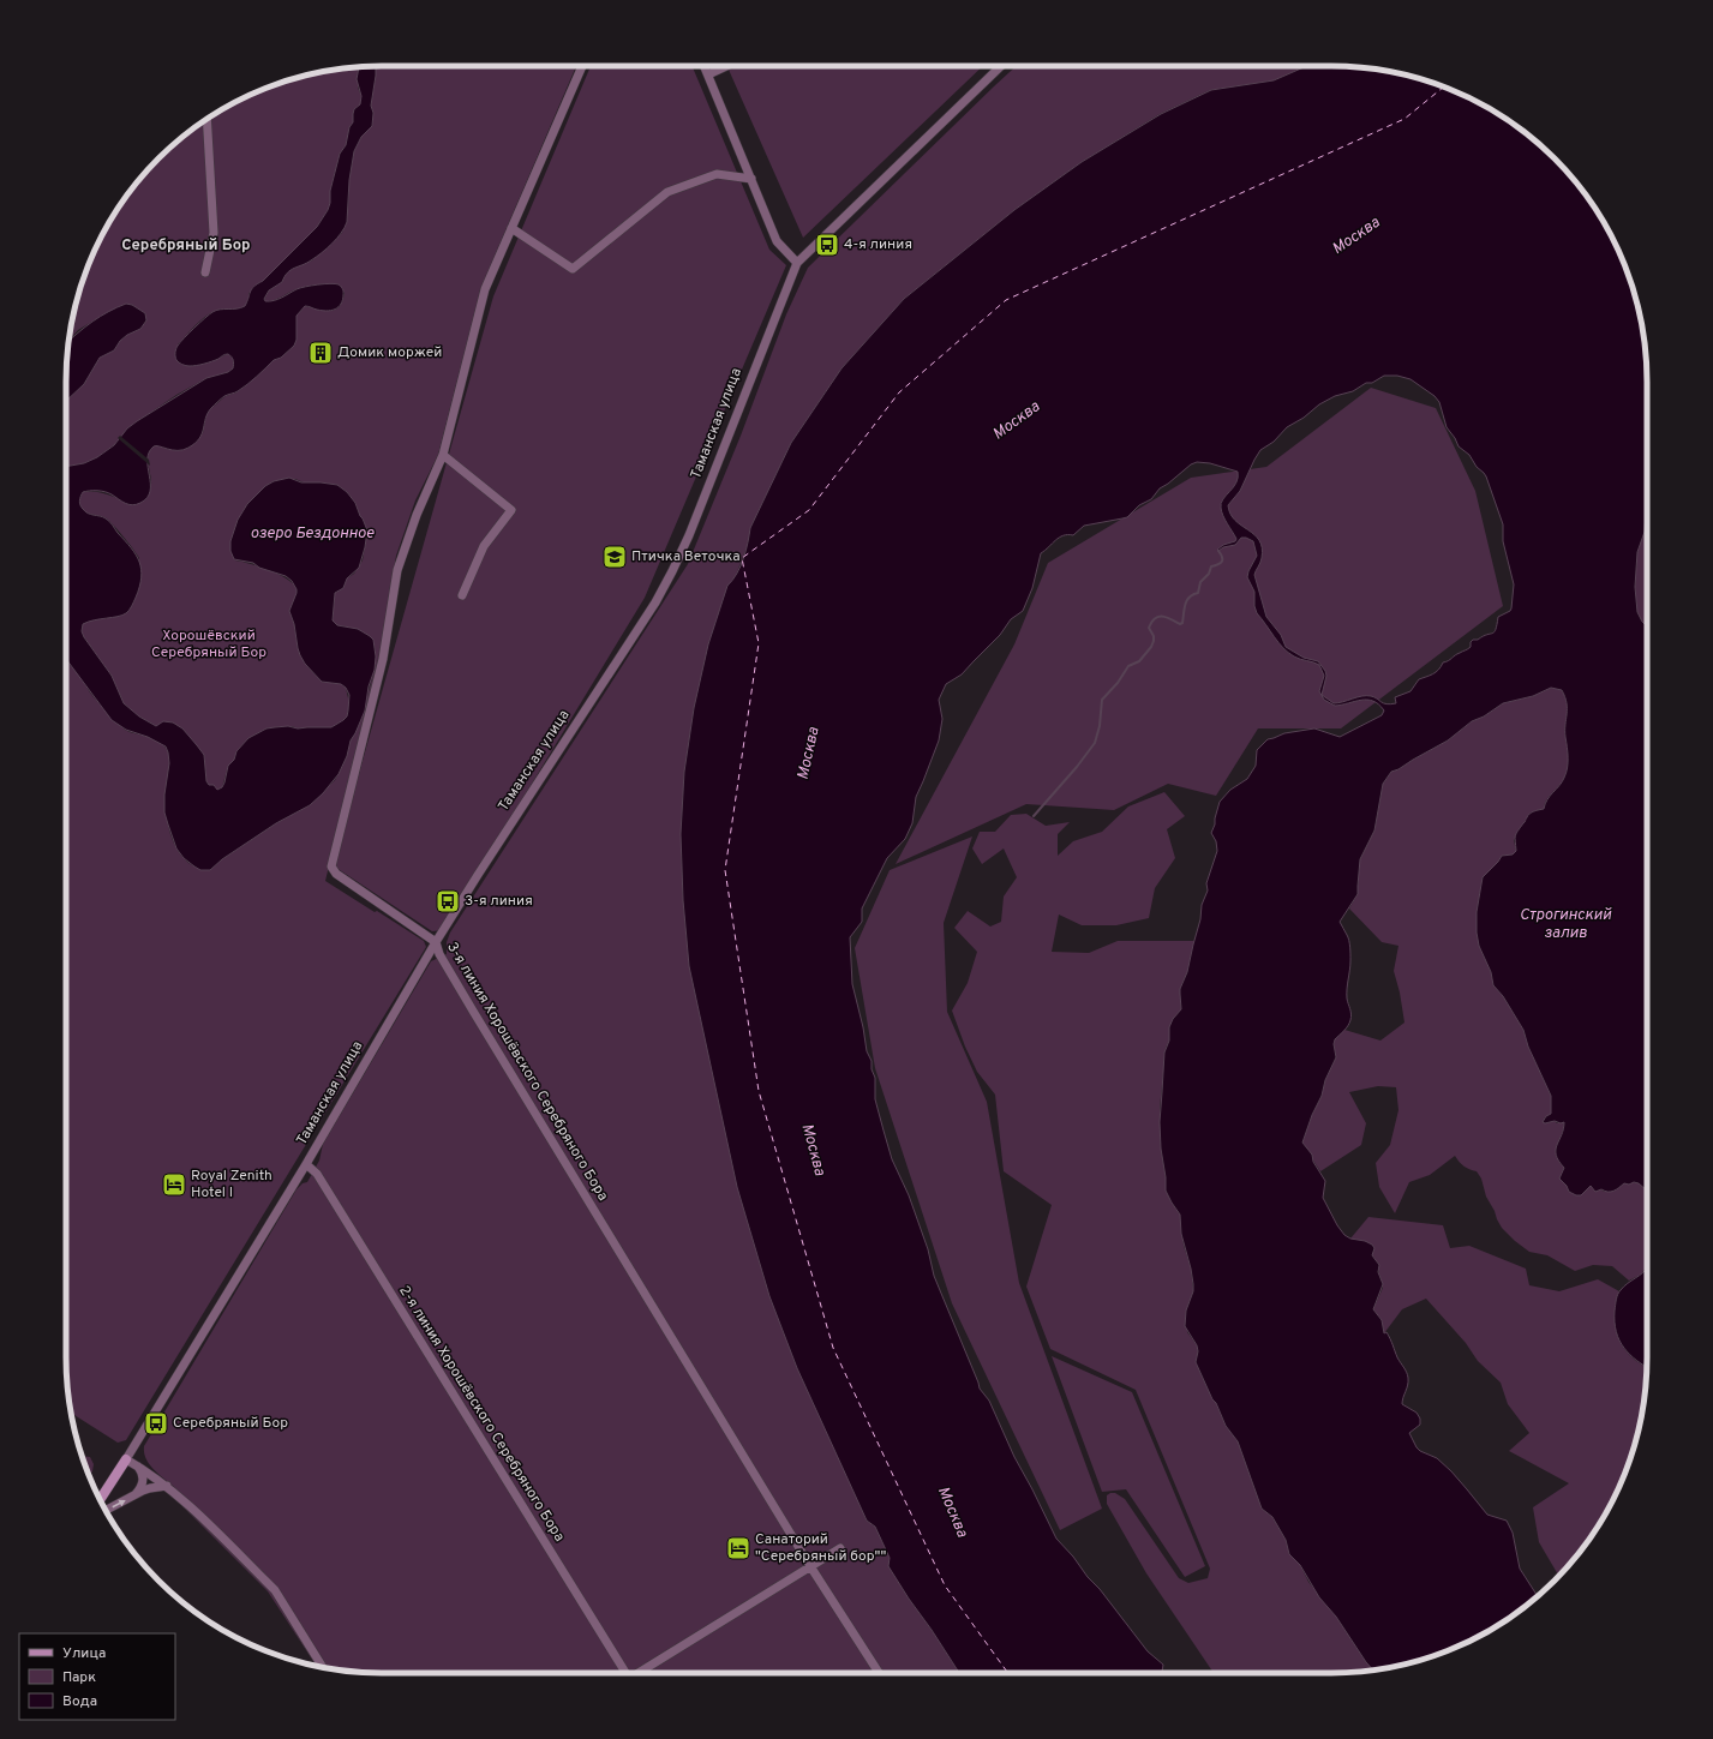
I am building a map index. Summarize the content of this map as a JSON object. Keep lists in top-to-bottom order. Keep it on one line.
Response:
{"streets":{"street":["Таманская улица","3-я линия Хорошёвского Серебряного Бора","2-я линия Хорошёвского Серебряного Бора"]},"crossings":[["Таманская улица","3-я линия Хорошёвского Серебряного Бора"],["Таманская улица","2-я линия Хорошёвского Серебряного Бора"]],"districts":["Серебряный Бор"],"water":["Москва","озеро Бездонное","Строгинский залив"],"parks":["Хорошёвский Серебряный Бор"],"places":{"bus stop":["4-я линия","3-я линия","Серебряный Бор"],"building":["Домик моржей"],"school or university":["Птичка Веточка"],"hotel":["Royal Zenith Hotel I","Санаторий \"Серебряный бор\"\""]},"legend":["Улица","Парк","Вода"]}
